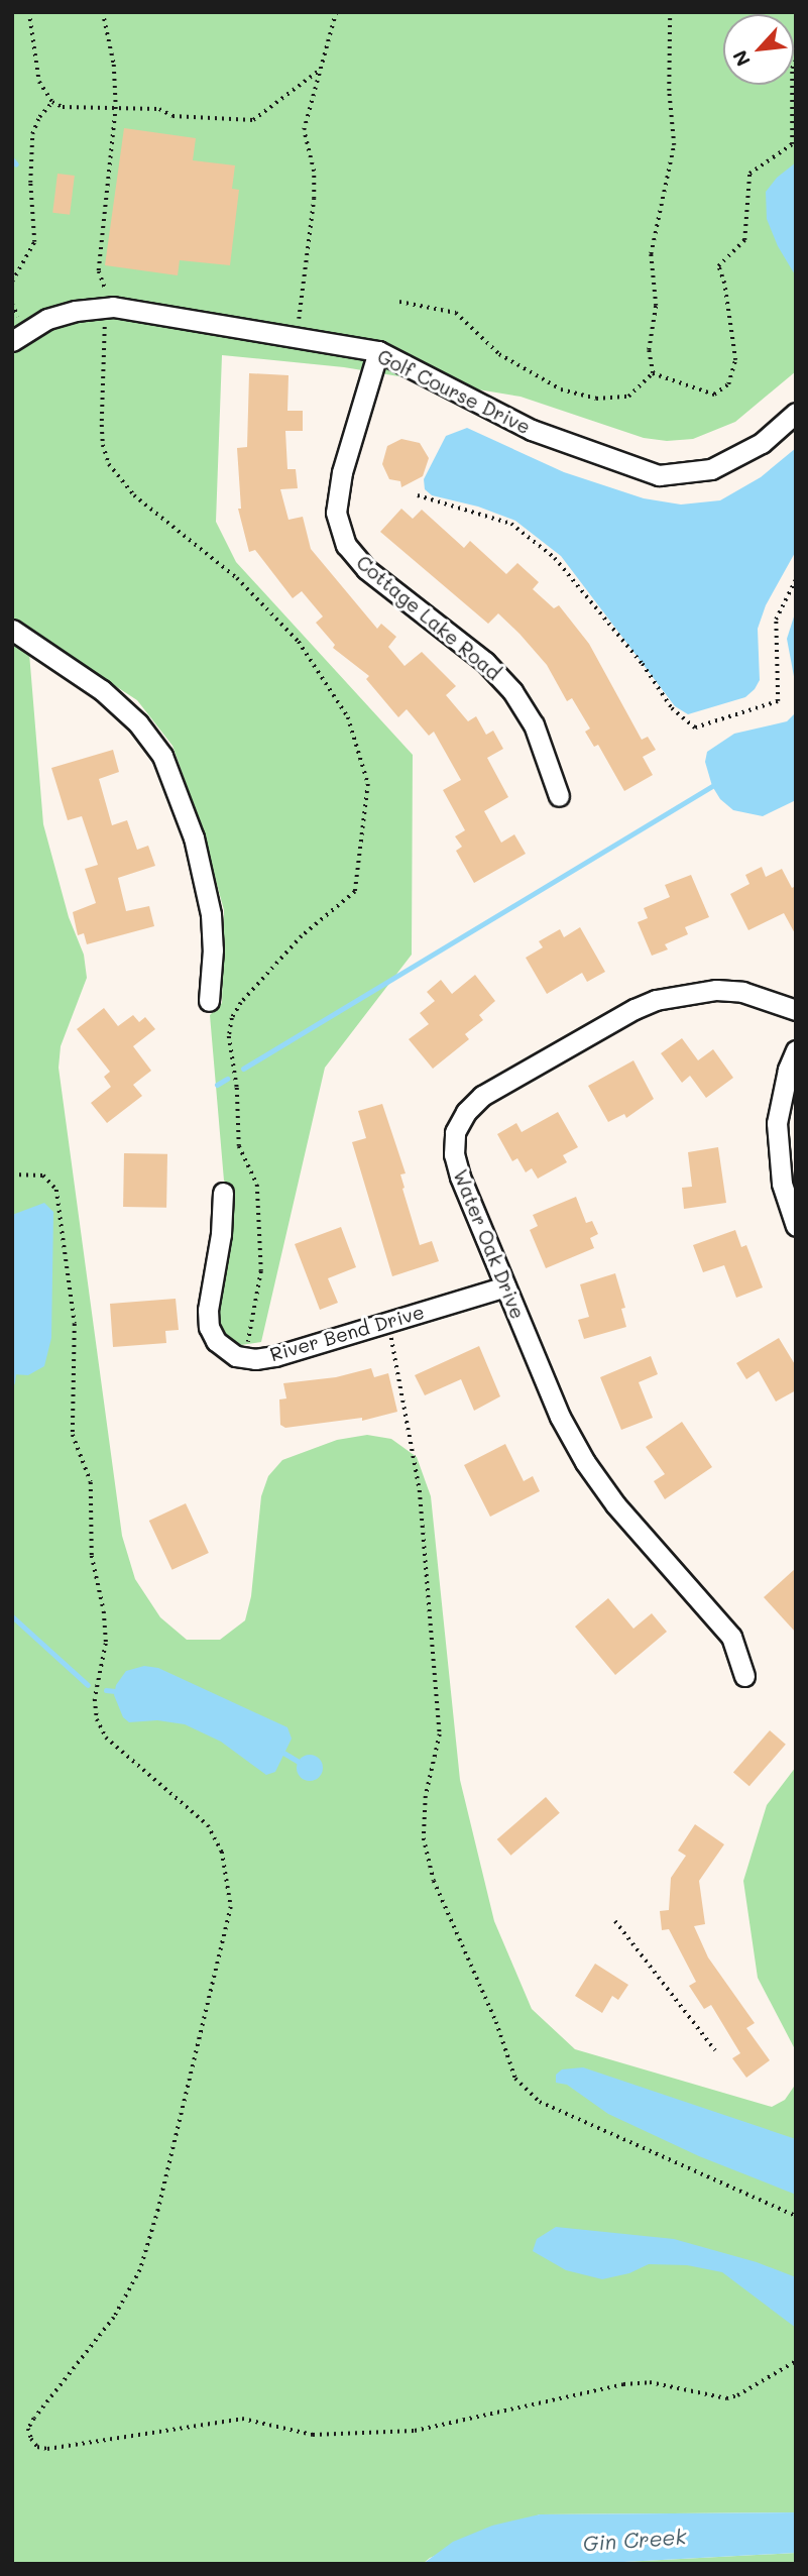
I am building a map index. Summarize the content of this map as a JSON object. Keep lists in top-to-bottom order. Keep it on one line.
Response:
{"streets":{"street":["Golf Course Drive","Cottage Lake Road","Water Oak Drive","River Bend Drive"]},"crossings":[["Golf Course Drive","Cottage Lake Road"],["Water Oak Drive","River Bend Drive"]],"water":["Gin Creek"],"north":"bottom left"}
